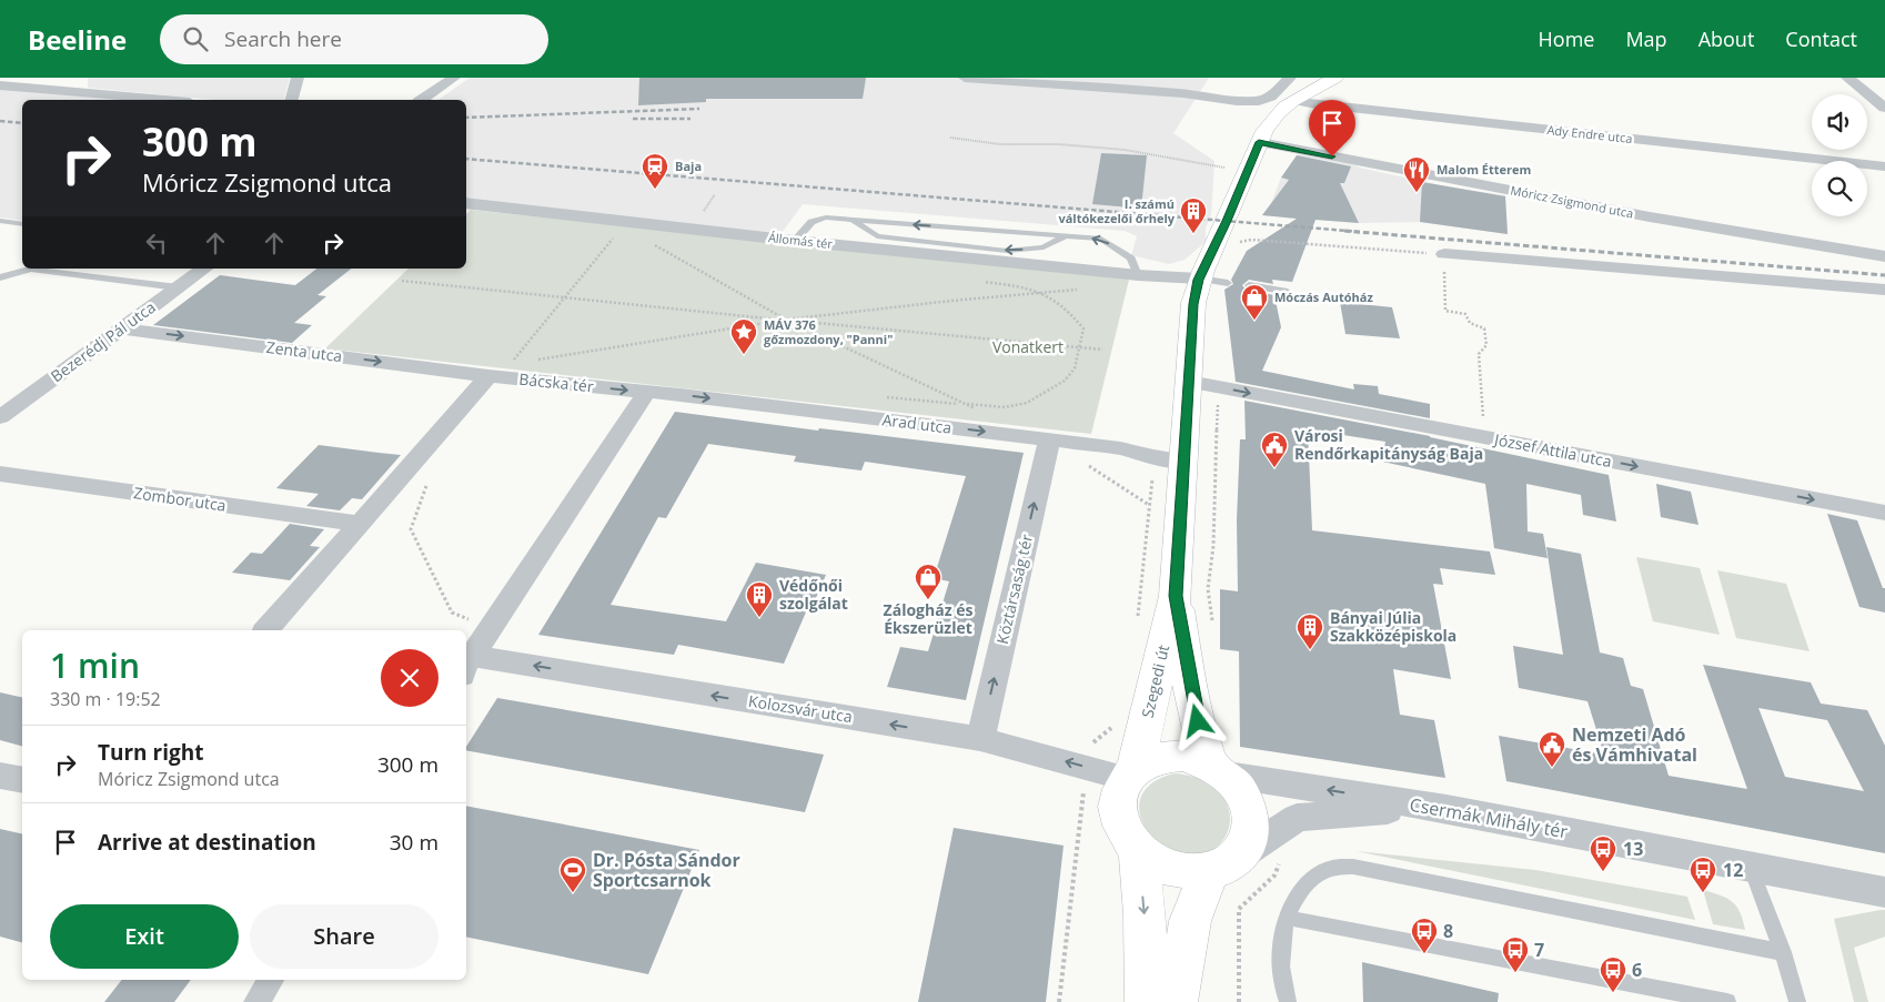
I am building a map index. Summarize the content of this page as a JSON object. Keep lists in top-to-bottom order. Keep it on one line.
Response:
{"streets":{"main road":["Szegedi út"],"street":["Ady Endre utca","Móricz Zsigmond utca","Állomás tér","Bezerédj Pál utca","Zenta utca","Bácska tér","Arad utca","József Attila utca","Zombor utca","Köztársaság tér","Kolozsvár utca","Csermák Mihály tér"]},"crossings":[["Ady Endre utca","Szegedi út"],["Móricz Zsigmond utca","Szegedi út"],["Állomás tér","Szegedi út"],["Bezerédj Pál utca","Zenta utca"],["Zenta utca","Bácska tér"],["Bácska tér","Arad utca"],["Arad utca","Köztársaság tér"],["Arad utca","Szegedi út"],["József Attila utca","Szegedi út"],["Köztársaság tér","Kolozsvár utca"],["Szegedi út","Kolozsvár utca"],["Szegedi út","Csermák Mihály tér"],["Kolozsvár utca","Csermák Mihály tér"]],"one_way":["Zenta utca","Bácska tér","Arad utca","Köztársaság tér","Kolozsvár utca"],"parks":["Vonatkert"],"places":{"station":["Baja"],"restaurant":["Malom Étterem"],"building":["I. számú váltókezelői őrhely","Védőnői szolgálat","Bányai Júlia Szakközépiskola"],"shop":["Móczás Autóház","Zálogház és Ékszerüzlet"],"place":["MÁV 376 gőzmozdony, \"Panni\""],"public building":["Városi Rendőrkapitányság Baja","Nemzeti Adó és Vámhivatal"],"bus stop":["13","12","8","7","6"],"sports":["Dr. Pósta Sándor Sportcsarnok"]},"page":{"header":"Beeline","search":"Search here","nav":["Home","Map","About","Contact"],"turn":["300 m","Móricz Zsigmond utca"],"heading":["1 min","330 m · 19:52"],"list":[{"name":"Turn right","note":"Móricz Zsigmond utca","value":"300 m"},{"name":"Arrive at destination","value":"30 m"}],"buttons":["Exit","Share"]}}
